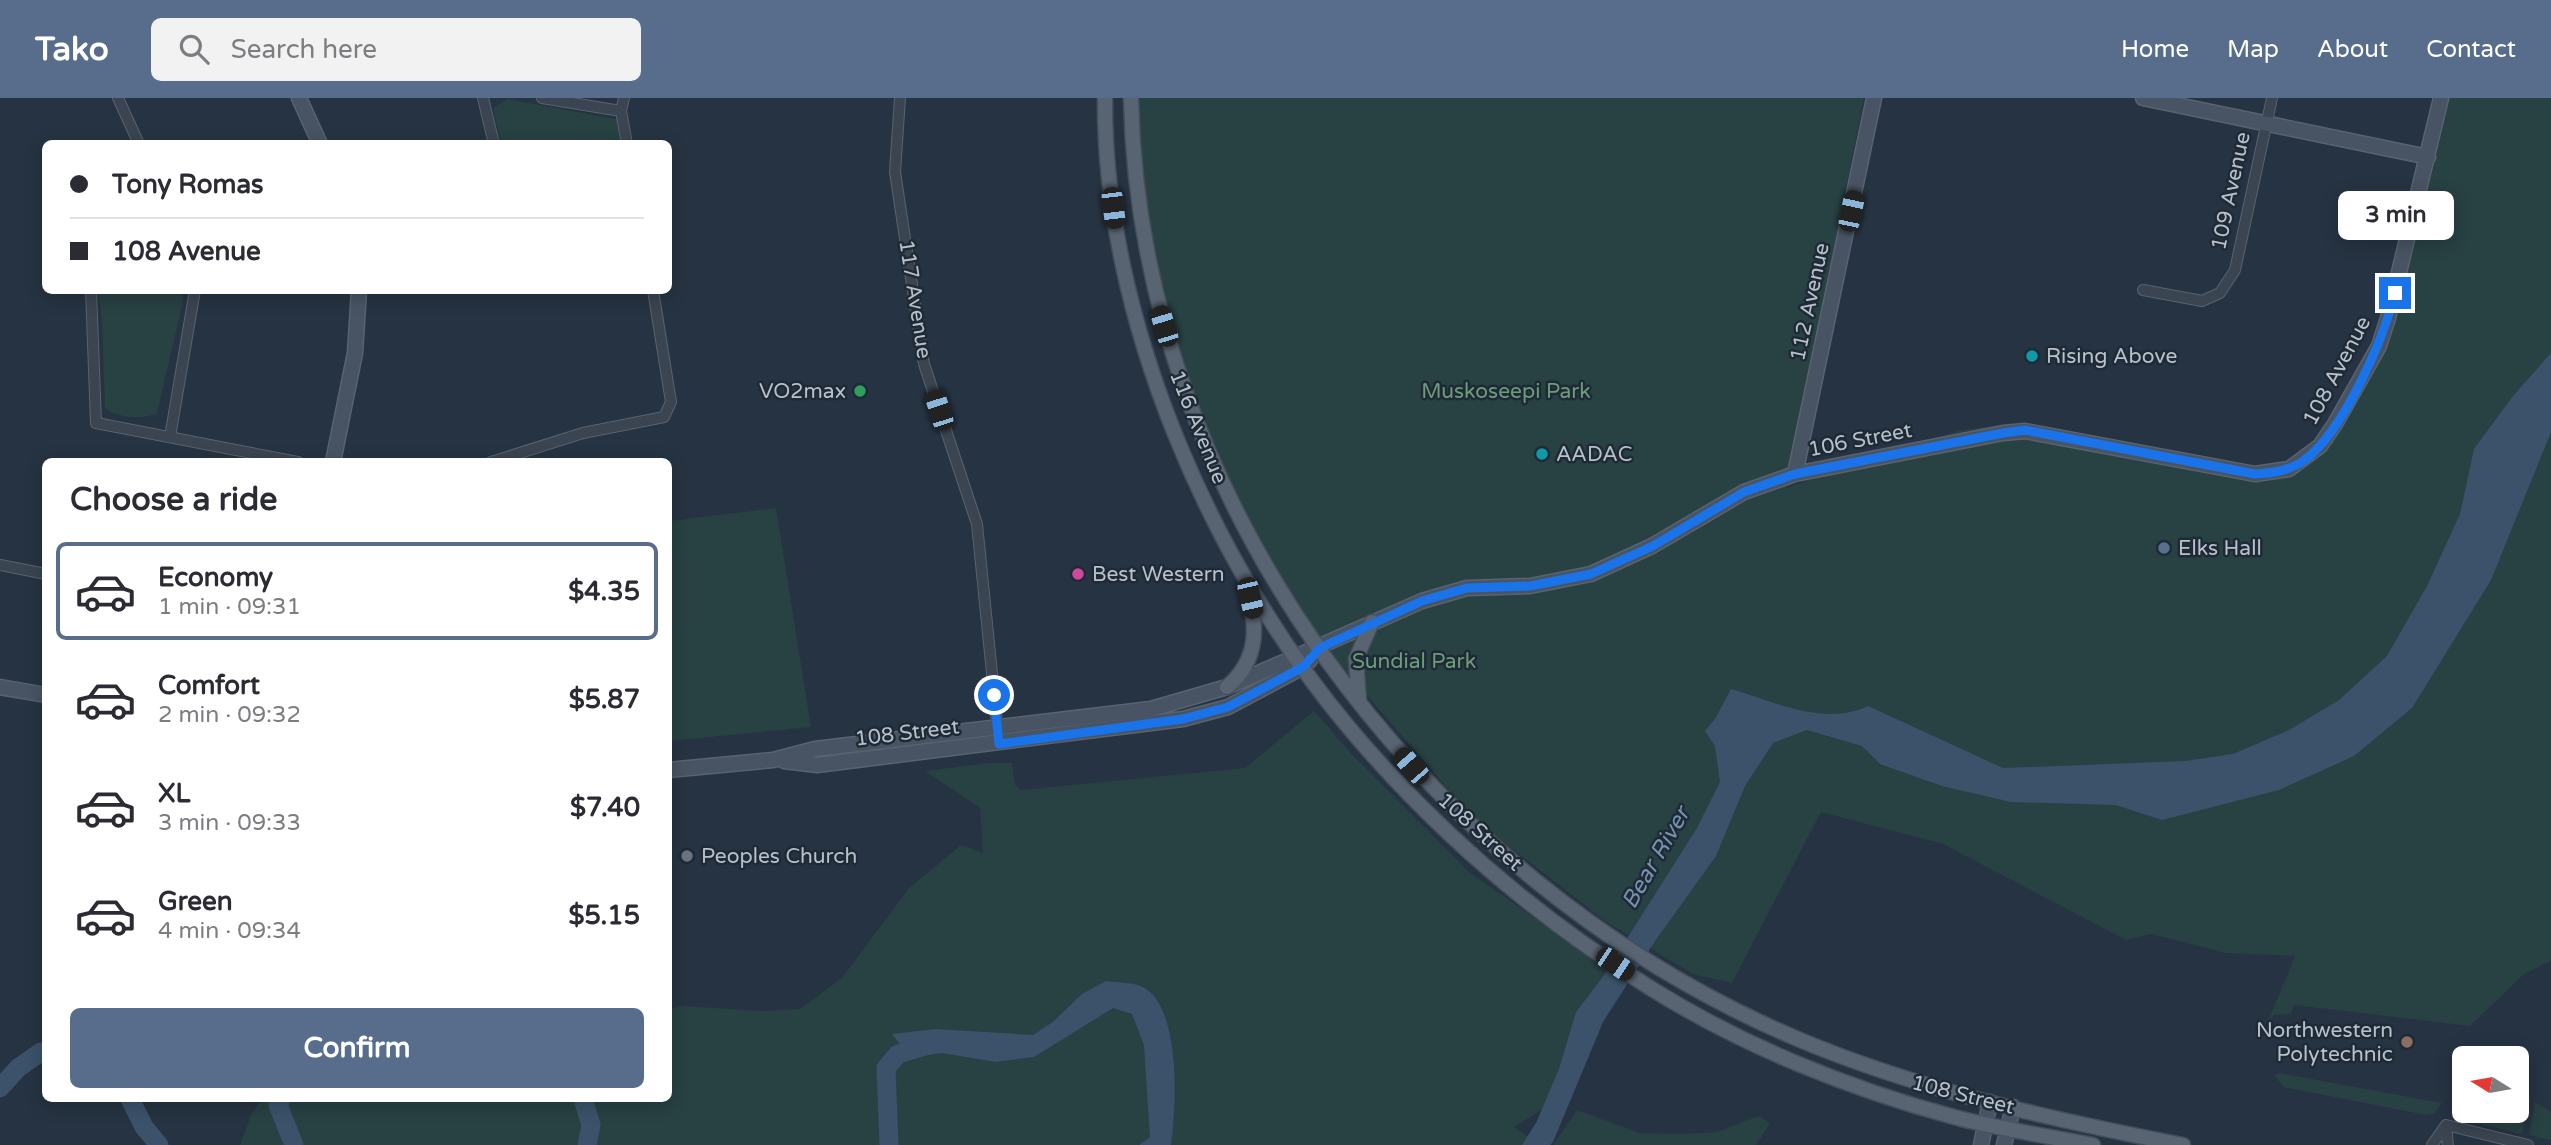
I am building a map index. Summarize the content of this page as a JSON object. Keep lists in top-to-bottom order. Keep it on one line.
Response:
{"streets":{"main road":["116 Avenue","108 Street"],"street":["109 Avenue","117 Avenue","112 Avenue","108 Avenue","106 Street"]},"crossings":[["117 Avenue","108 Street"],["112 Avenue","106 Street"],["108 Avenue","106 Street"],["116 Avenue","106 Street"],["116 Avenue","108 Street"],["106 Street","108 Street"]],"water":["Bear River"],"parks":["Muskoseepi Park","Sundial Park"],"places":["Rising Above","VO2max","AADAC","Elks Hall","Best Western","Peoples Church","Northwestern Polytechnic"],"north":"left","page":{"header":"Tako","search":"Search here","nav":["Home","Map","About","Contact"],"banner":["Tony Romas","108 Avenue"],"bubble":"3 min","heading":"Choose a ride","list":[{"name":"Economy","note":"1 min · 09:31","value":"$4.35"},{"name":"Comfort","note":"2 min · 09:32","value":"$5.87"},{"name":"XL","note":"3 min · 09:33","value":"$7.40"},{"name":"Green","note":"4 min · 09:34","value":"$5.15"}],"buttons":"Confirm"}}
